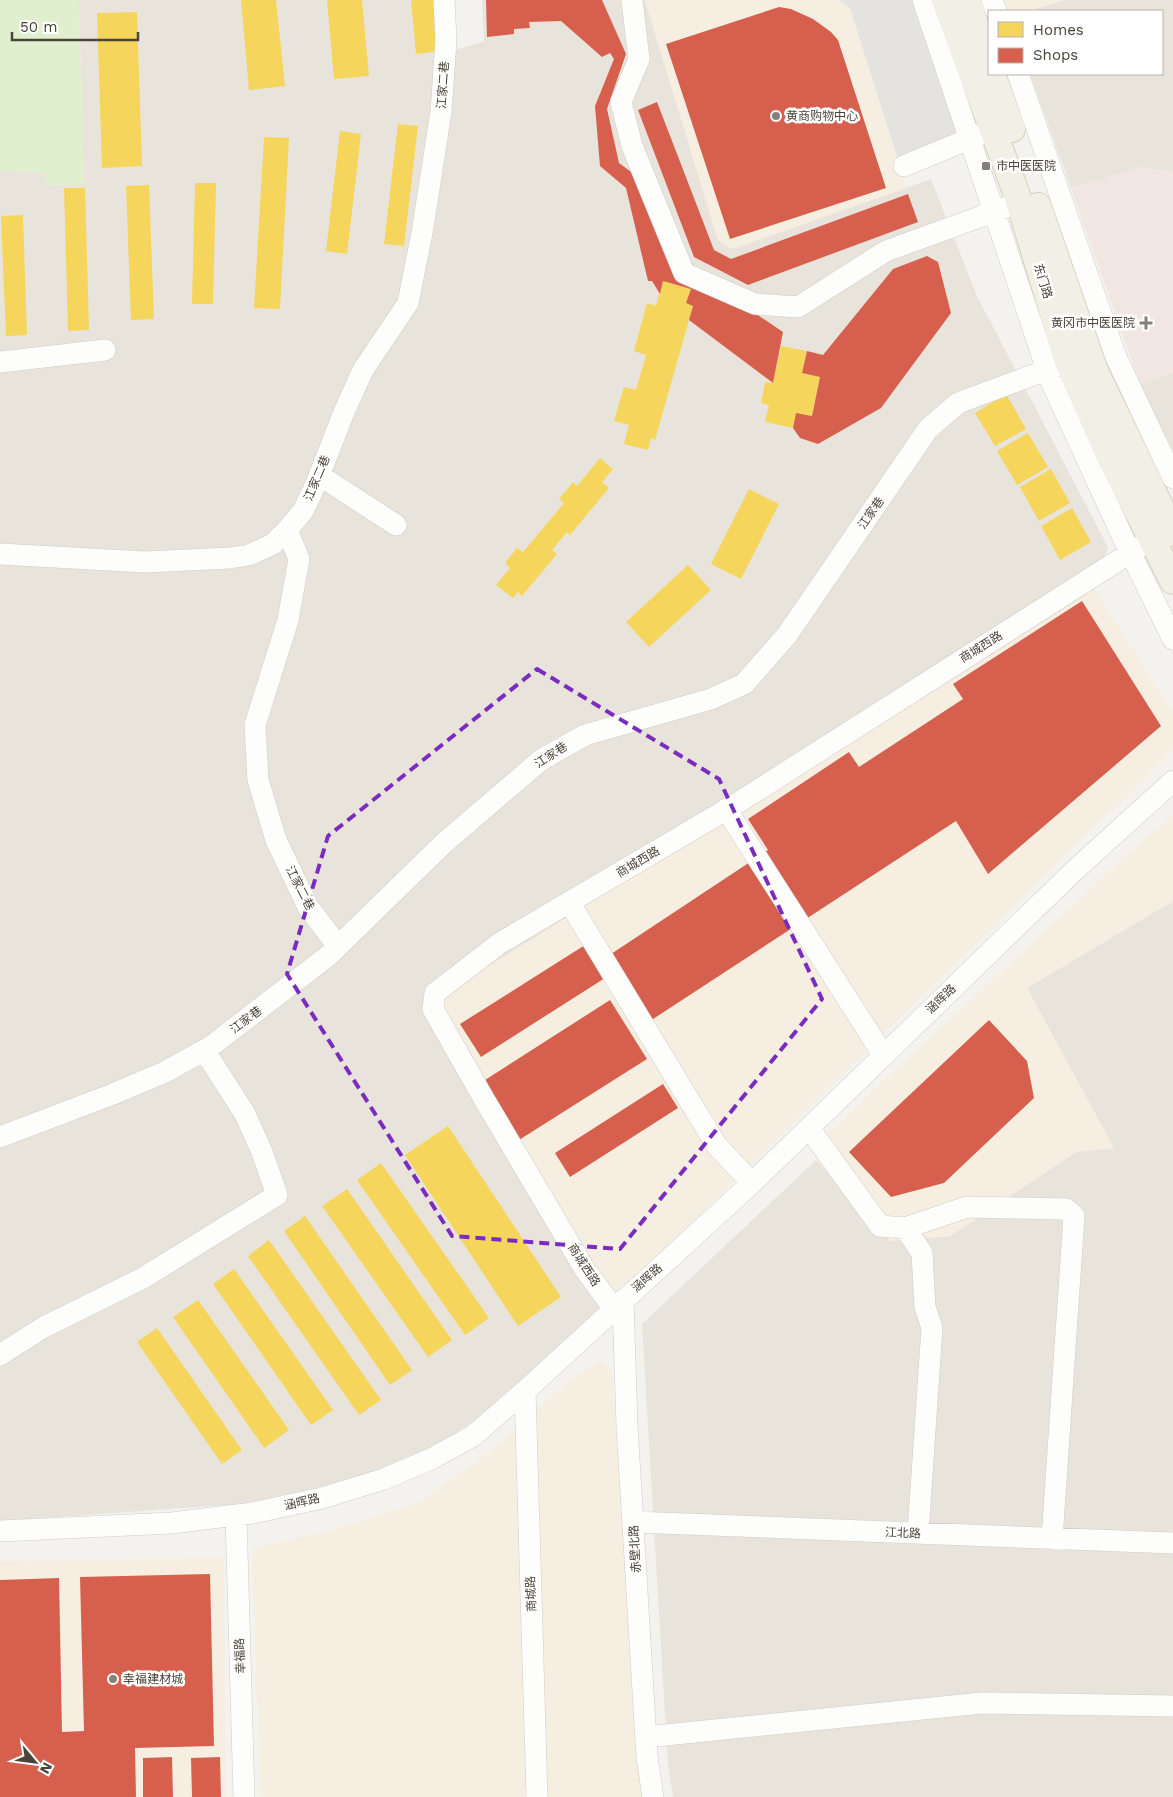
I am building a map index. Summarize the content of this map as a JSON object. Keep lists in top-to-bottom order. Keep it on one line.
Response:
{"streets":{"main road":["东门路"],"street":["江家二巷","江家巷","商城西路","涵晖路","江北路","赤壁北路","商城路","幸福路"]},"crossings":[["江家二巷","江家巷"],["东门路","江家巷"],["东门路","商城西路"],["商城西路","涵晖路"],["商城西路","赤壁北路"],["涵晖路","赤壁北路"],["涵晖路","商城路"],["涵晖路","幸福路"],["江北路","赤壁北路"]],"places":{"other":["黄商购物中心","幸福建材城"],"transit":["市中医医院"],"health":["黄冈市中医医院"]},"legend":["Homes","Shops"],"scale_bar":"50 m","north":"bottom right"}
